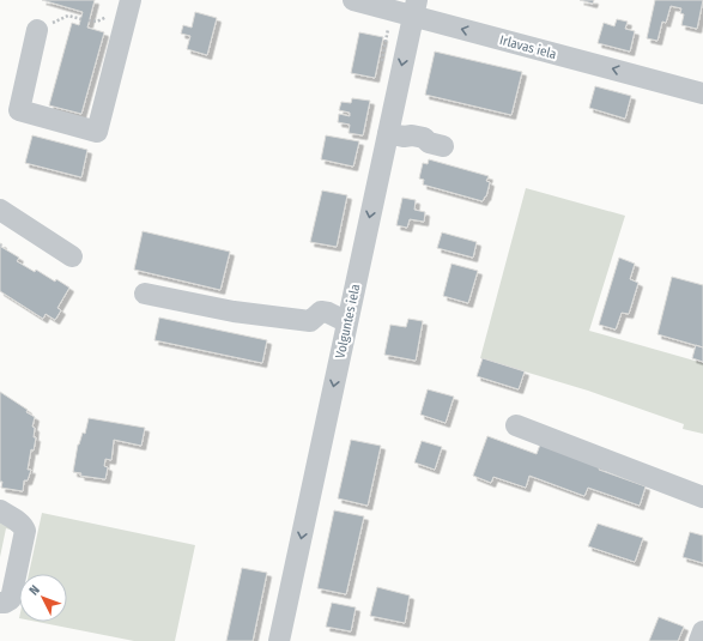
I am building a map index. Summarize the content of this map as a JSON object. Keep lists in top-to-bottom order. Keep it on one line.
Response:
{"streets":{"street":["Irlavas iela","Volguntes iela"]},"crossings":[["Irlavas iela","Volguntes iela"]],"one_way":["Irlavas iela","Volguntes iela"],"north":"top left"}
